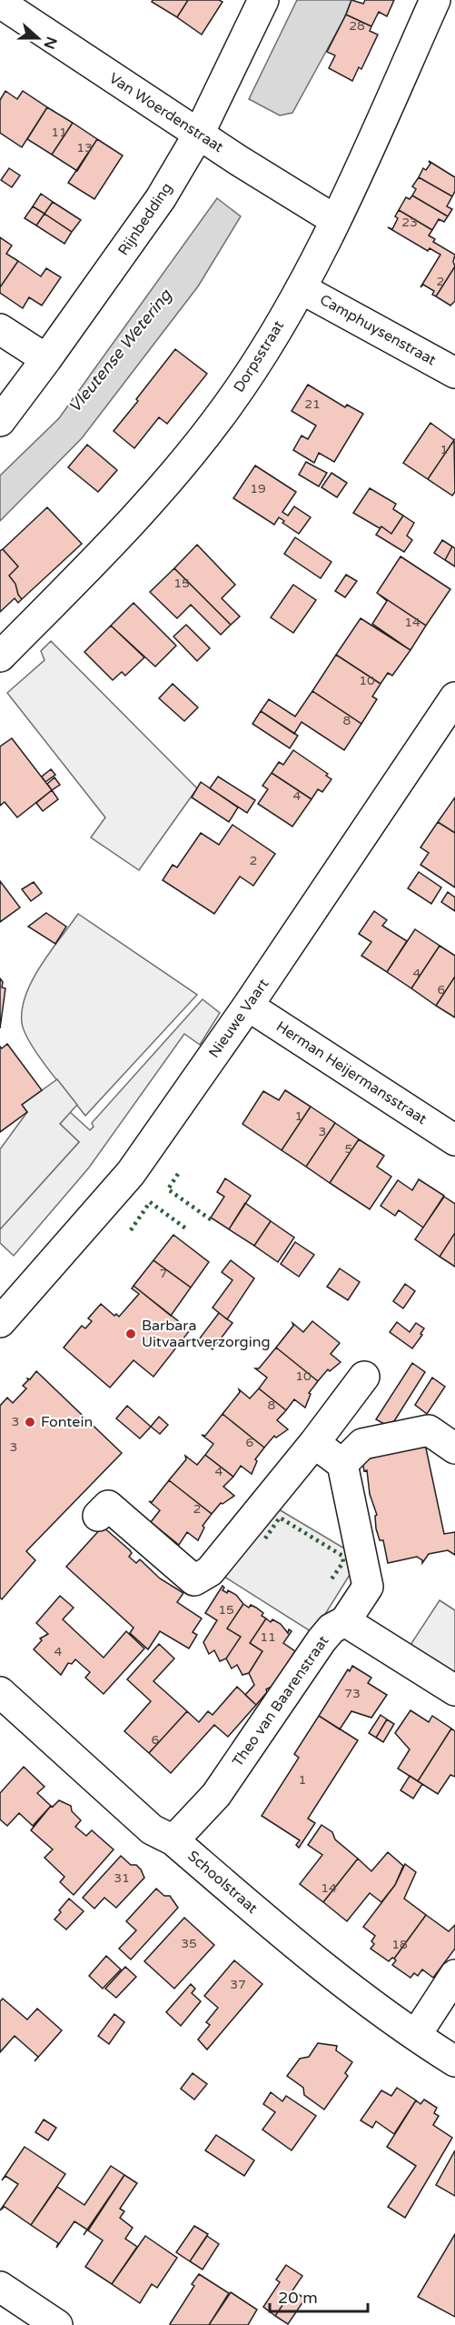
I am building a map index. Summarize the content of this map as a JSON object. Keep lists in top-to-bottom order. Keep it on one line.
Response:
{"streets":{"street":["Van Woerdenstraat","Rijnbedding","Camphuysenstraat","Dorpsstraat","Nieuwe Vaart","Herman Heijermansstraat","Theo van Baarenstraat","Schoolstraat"]},"crossings":[["Van Woerdenstraat","Rijnbedding"],["Van Woerdenstraat","Dorpsstraat"],["Camphuysenstraat","Dorpsstraat"],["Nieuwe Vaart","Herman Heijermansstraat"],["Theo van Baarenstraat","Schoolstraat"]],"water":["Vleutense Wetering"],"places":["Barbara Uitvaartverzorging","Fontein"],"house_numbers":["28","11","13","23","2","21","1","19","15","14","10","8","4","2","4","6","1","3","5","7","10","8","3","6","3","4","2","15","11","4","73","6","1","31","14","35","18","37"],"scale_bar":"20 m","north":"right"}
